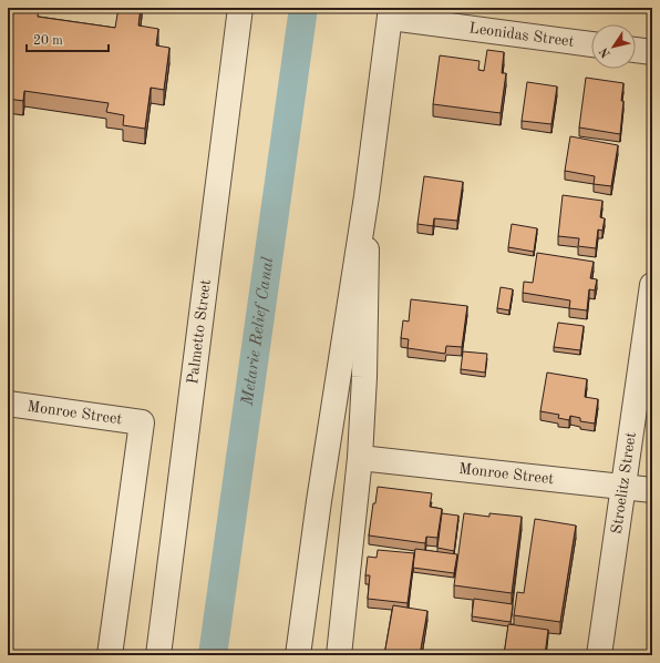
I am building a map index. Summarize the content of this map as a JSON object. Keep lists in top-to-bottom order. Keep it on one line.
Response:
{"streets":{"street":["Leonidas Street","Palmetto Street","Monroe Street","Stroelitz Street"]},"crossings":[["Monroe Street","Stroelitz Street"]],"water":["Metarie Relief Canal"],"scale_bar":"20 m","north":"bottom left"}
